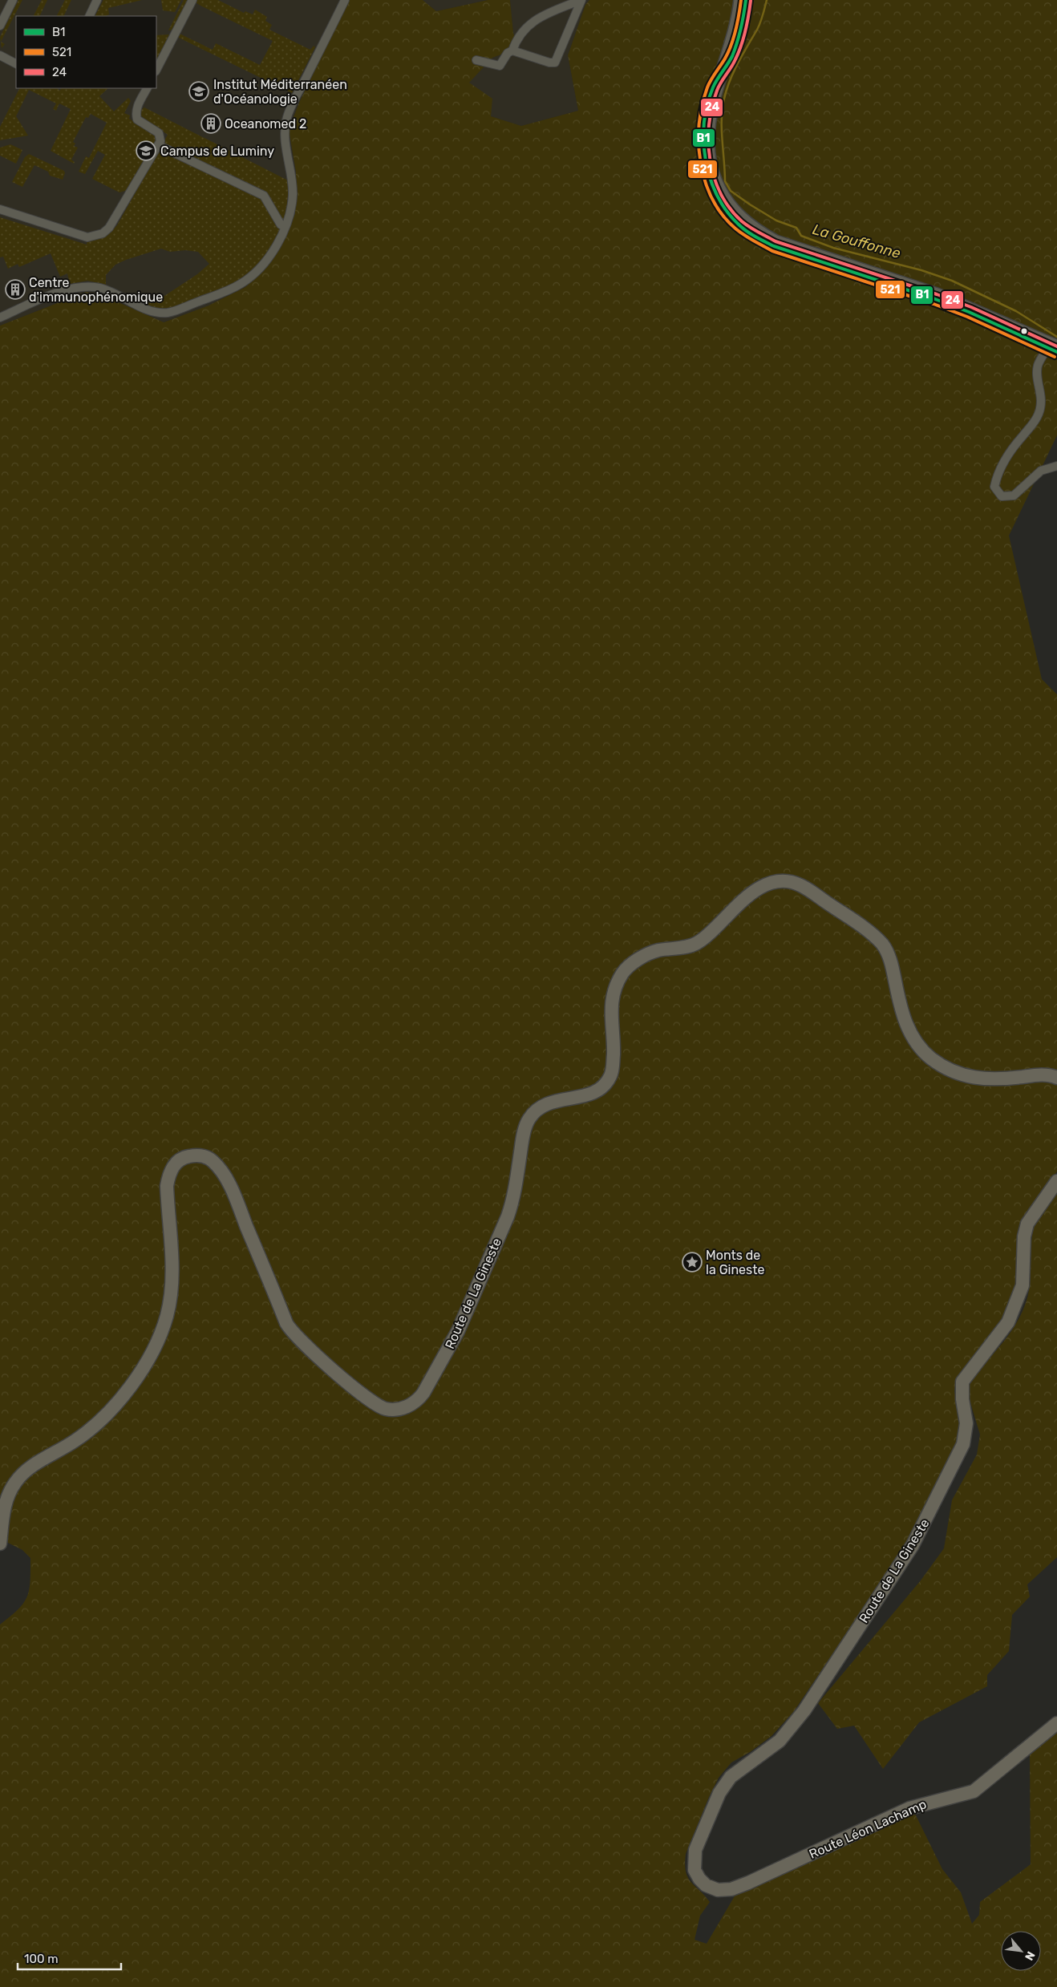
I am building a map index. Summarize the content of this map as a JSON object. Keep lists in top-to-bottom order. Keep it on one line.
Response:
{"streets":{"main road":["Route de La Gineste","Route Léon Lachamp"]},"crossings":[["Route de La Gineste","Route Léon Lachamp"]],"water":["La Gouffonne"],"places":{"school or university":["Institut Méditerranéen d'Océanologie","Campus de Luminy"],"building":["Oceanomed 2","Centre d'immunophénomique"],"place":["Monts de la Gineste"]},"lines":["transit line B1","transit line 521","transit line 24"],"legend":["B1","521","24"],"scale_bar":"100 m","north":"bottom right"}
